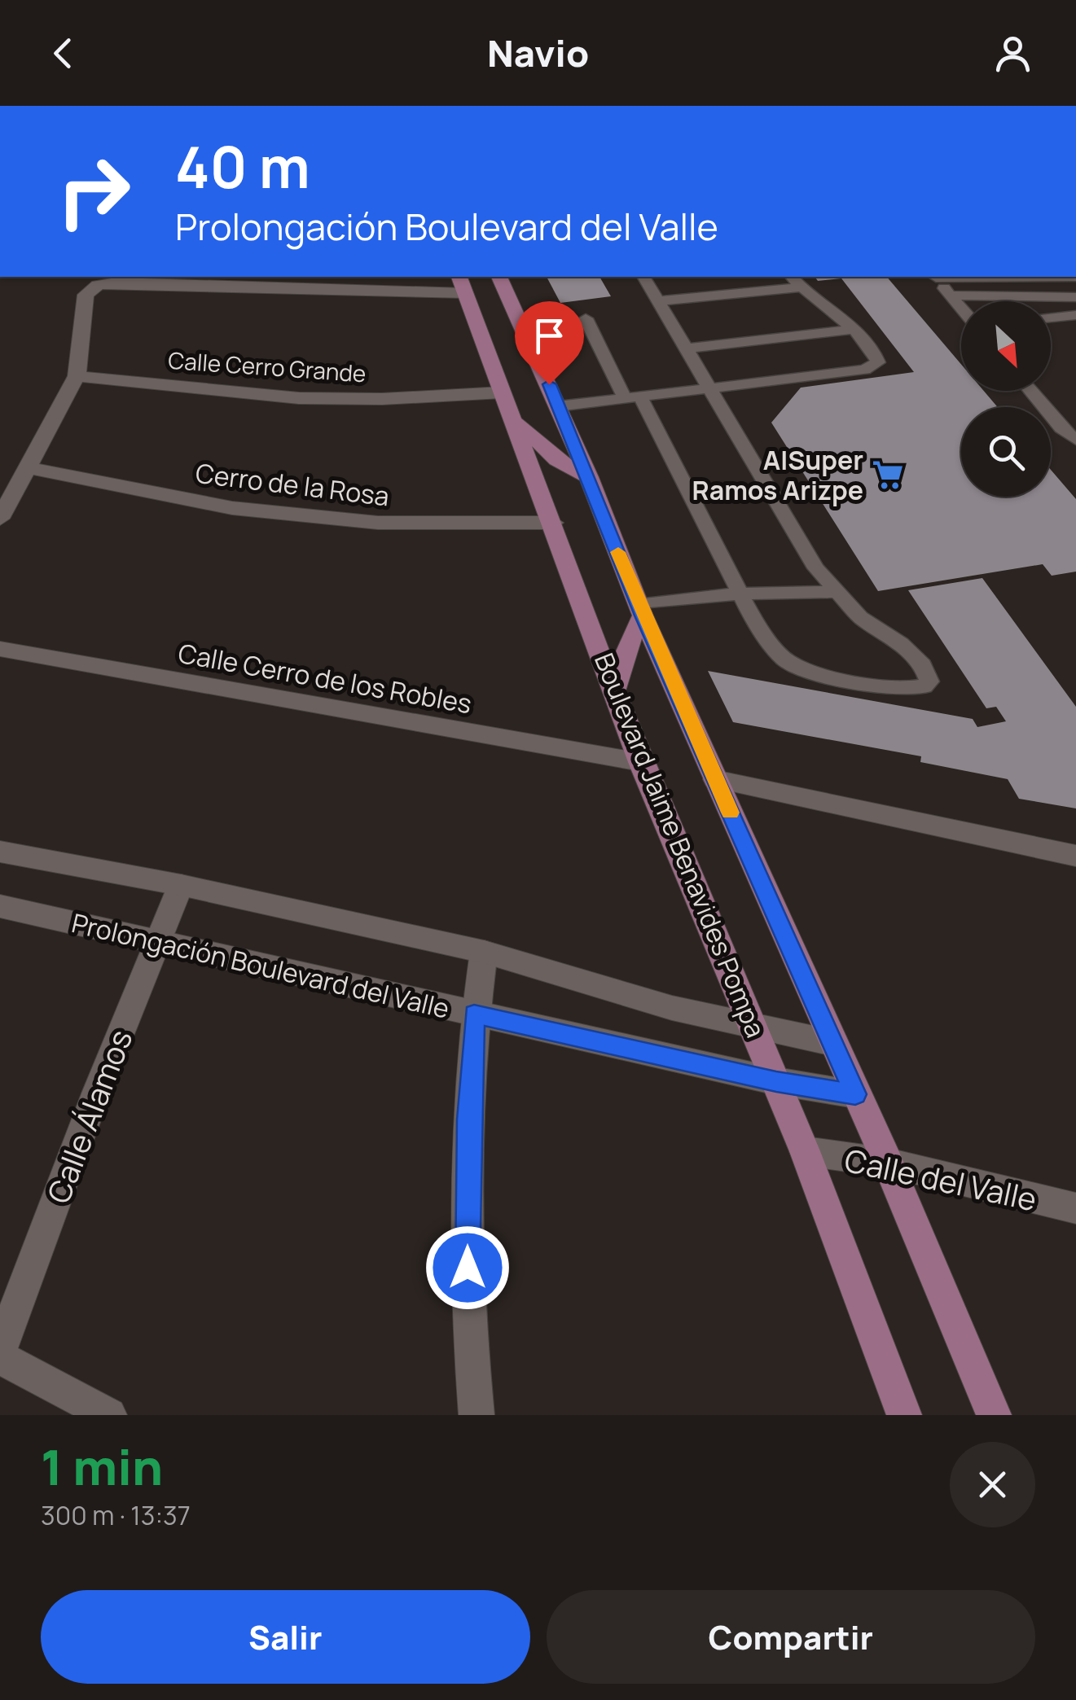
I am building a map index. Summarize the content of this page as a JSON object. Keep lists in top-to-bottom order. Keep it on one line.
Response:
{"streets":{"main road":["Boulevard Jaime Benavides Pompa"],"street":["Calle Cerro Grande","Cerro de la Rosa","Calle Cerro de los Robles","Prolongación Boulevard del Valle","Calle Álamos","Calle del Valle"]},"crossings":[["Calle Cerro Grande","Boulevard Jaime Benavides Pompa"],["Cerro de la Rosa","Boulevard Jaime Benavides Pompa"],["Calle Cerro de los Robles","Boulevard Jaime Benavides Pompa"],["Boulevard Jaime Benavides Pompa","Prolongación Boulevard del Valle"],["Boulevard Jaime Benavides Pompa","Calle del Valle"],["Prolongación Boulevard del Valle","Calle Álamos"]],"places":{"supermarket":["AlSuper Ramos Arizpe"]},"north":"bottom right","page":{"header":"Navio","turn":["40 m","Prolongación Boulevard del Valle"],"heading":["1 min","300 m · 13:37"],"buttons":["Salir","Compartir"]}}
